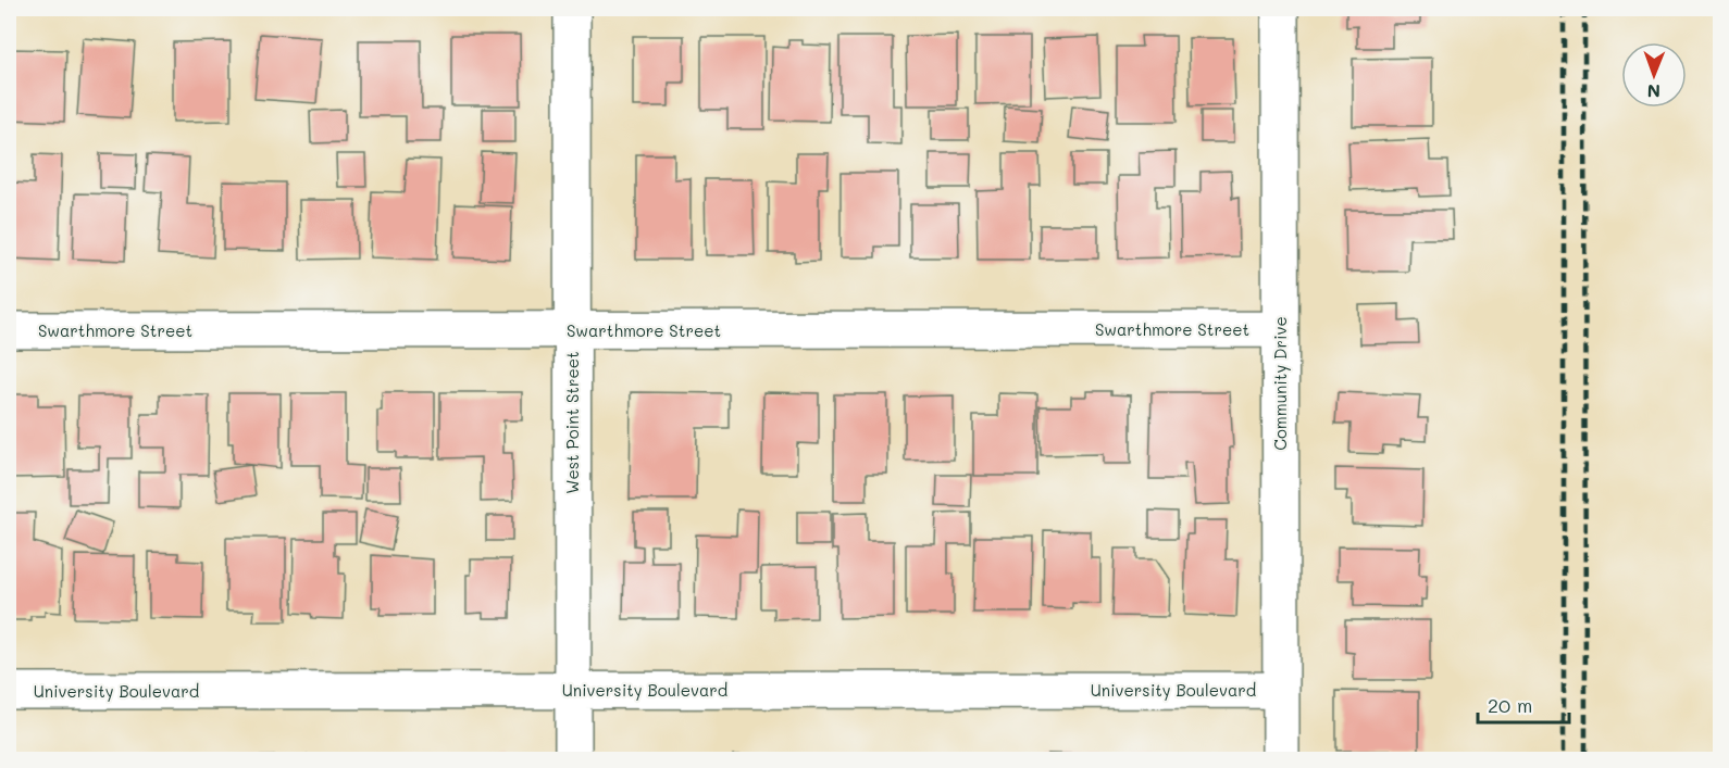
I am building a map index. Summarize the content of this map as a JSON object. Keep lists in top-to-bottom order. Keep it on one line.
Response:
{"streets":{"street":["Swarthmore Street","Community Drive","West Point Street","University Boulevard"]},"crossings":[["Swarthmore Street","Community Drive"],["Swarthmore Street","West Point Street"],["Community Drive","University Boulevard"],["West Point Street","University Boulevard"]],"scale_bar":"20 m","north":"bottom"}
